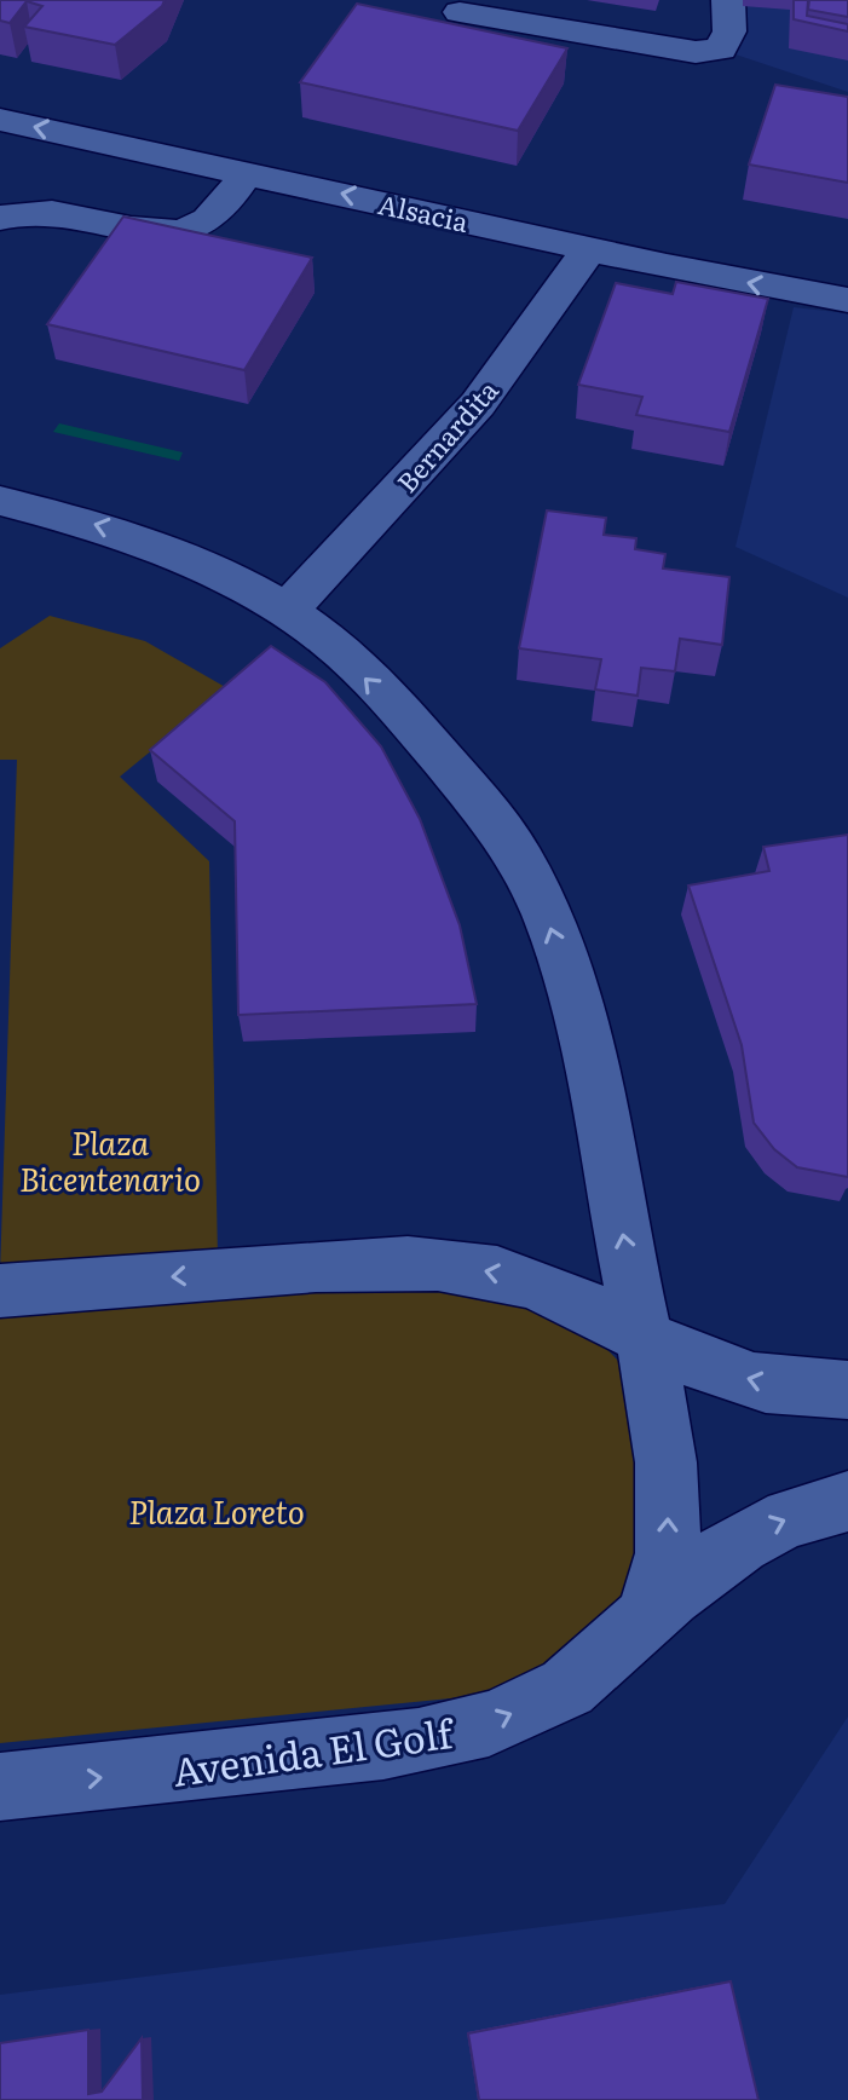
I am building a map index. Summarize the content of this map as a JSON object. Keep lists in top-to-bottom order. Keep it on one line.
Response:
{"streets":{"street":["Alsacia","Bernardita","Avenida El Golf"]},"crossings":[["Alsacia","Bernardita"],["Bernardita","Avenida El Golf"]],"one_way":["Alsacia"],"parks":["Plaza Bicentenario","Plaza Loreto"]}
